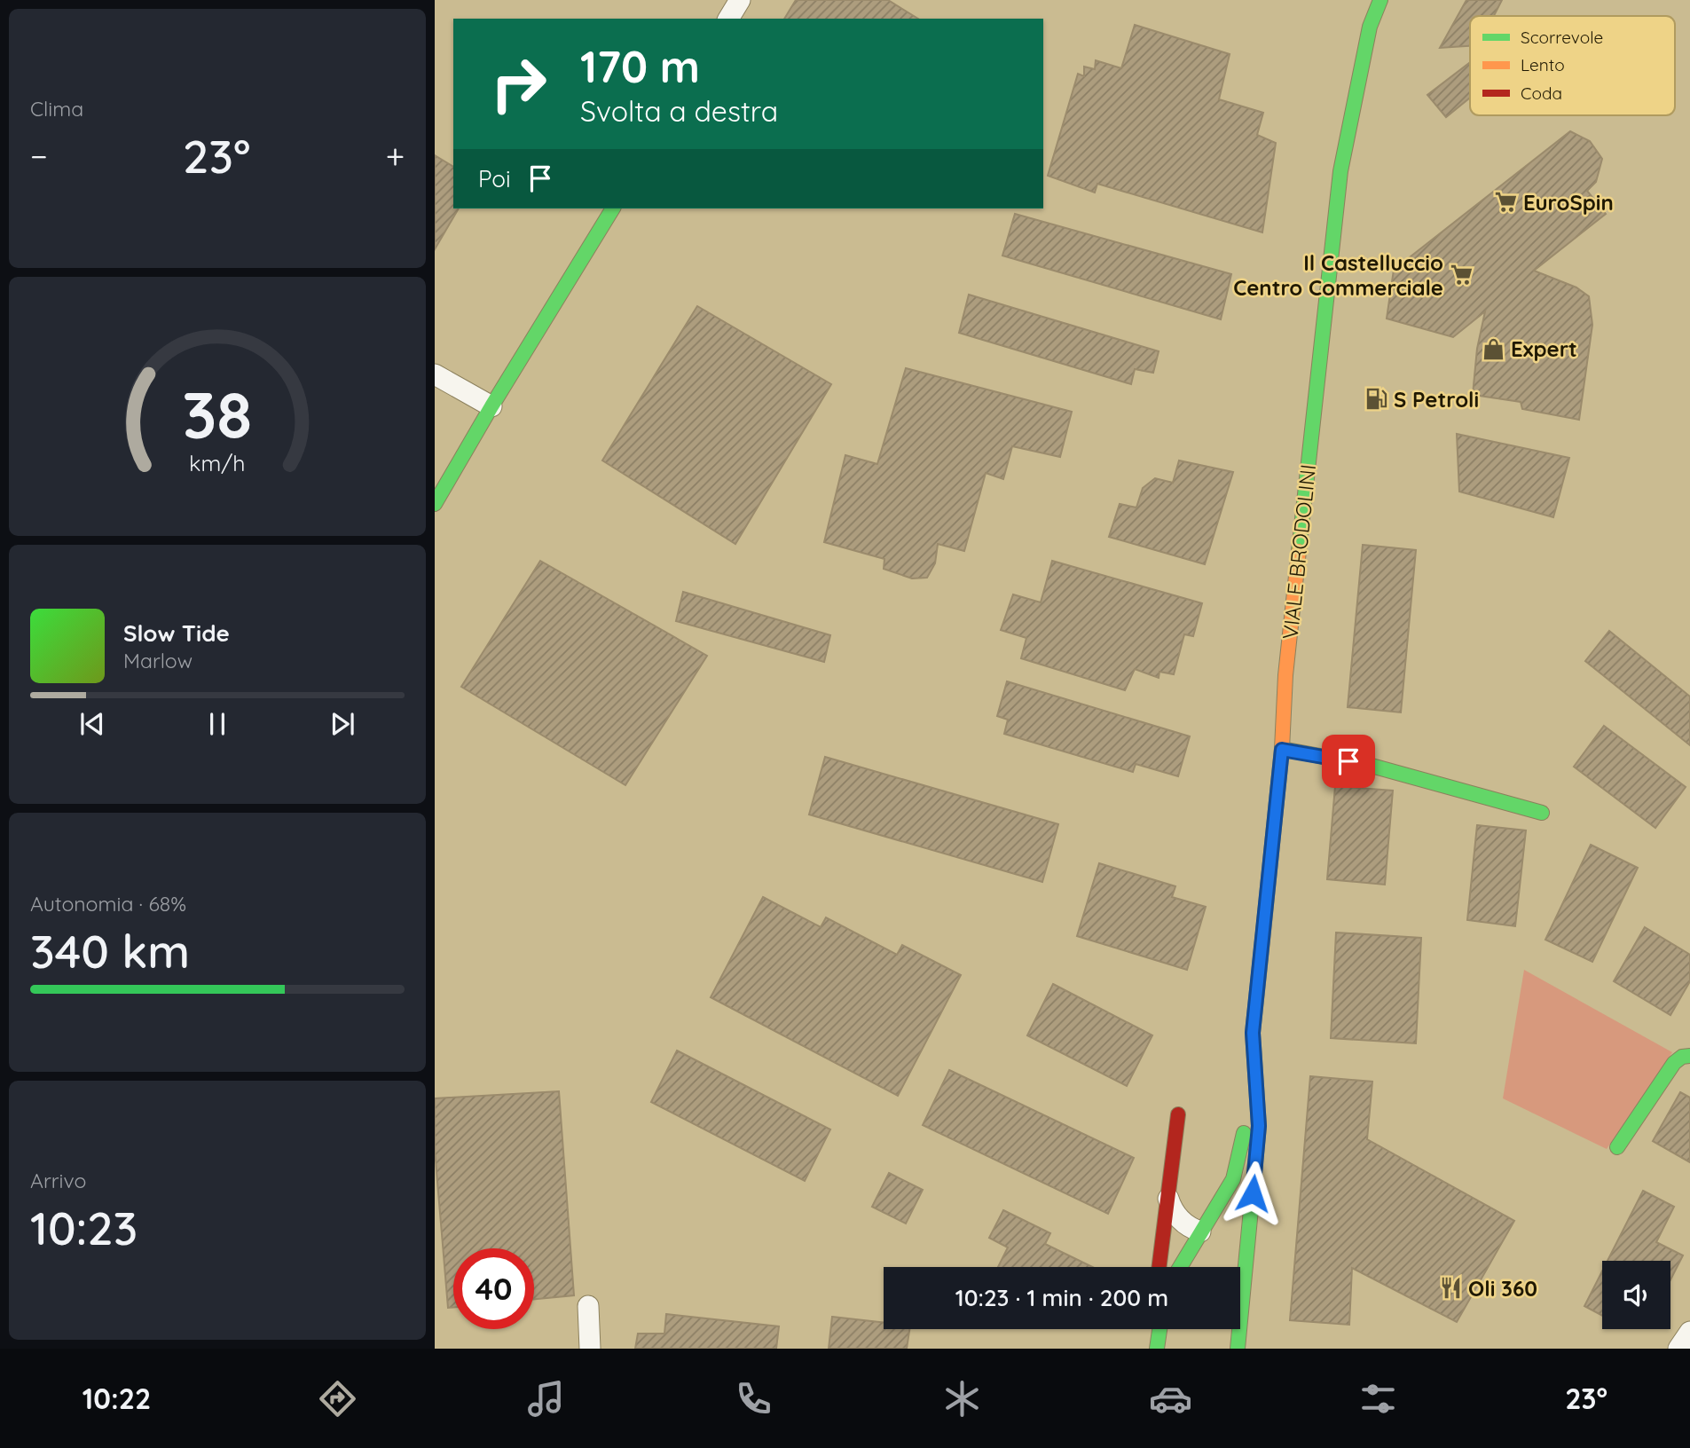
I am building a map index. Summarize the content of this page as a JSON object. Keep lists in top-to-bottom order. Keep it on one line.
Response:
{"streets":{"street":["VIALE BRODOLINI"]},"places":{"supermarket":["EuroSpin","Il Castelluccio Centro Commerciale"],"shop":["Expert"],"fuel station":["S Petroli"],"restaurant":["Oli 360"]},"legend":["Scorrevole","Lento","Coda"],"page":{"tile":["Clima",["Autonomia · 68%","340 km"],["Arrivo","10:23"]],"turn":["170 m","Svolta a destra"],"heat":["−","23°","+"],"then":"Poi","song":["Slow Tide","Marlow"],"limit":"40","trip":"10:23 · 1 min · 200 m","tabs":["10:22","23°"],"gauge":["38","km/h"]}}
